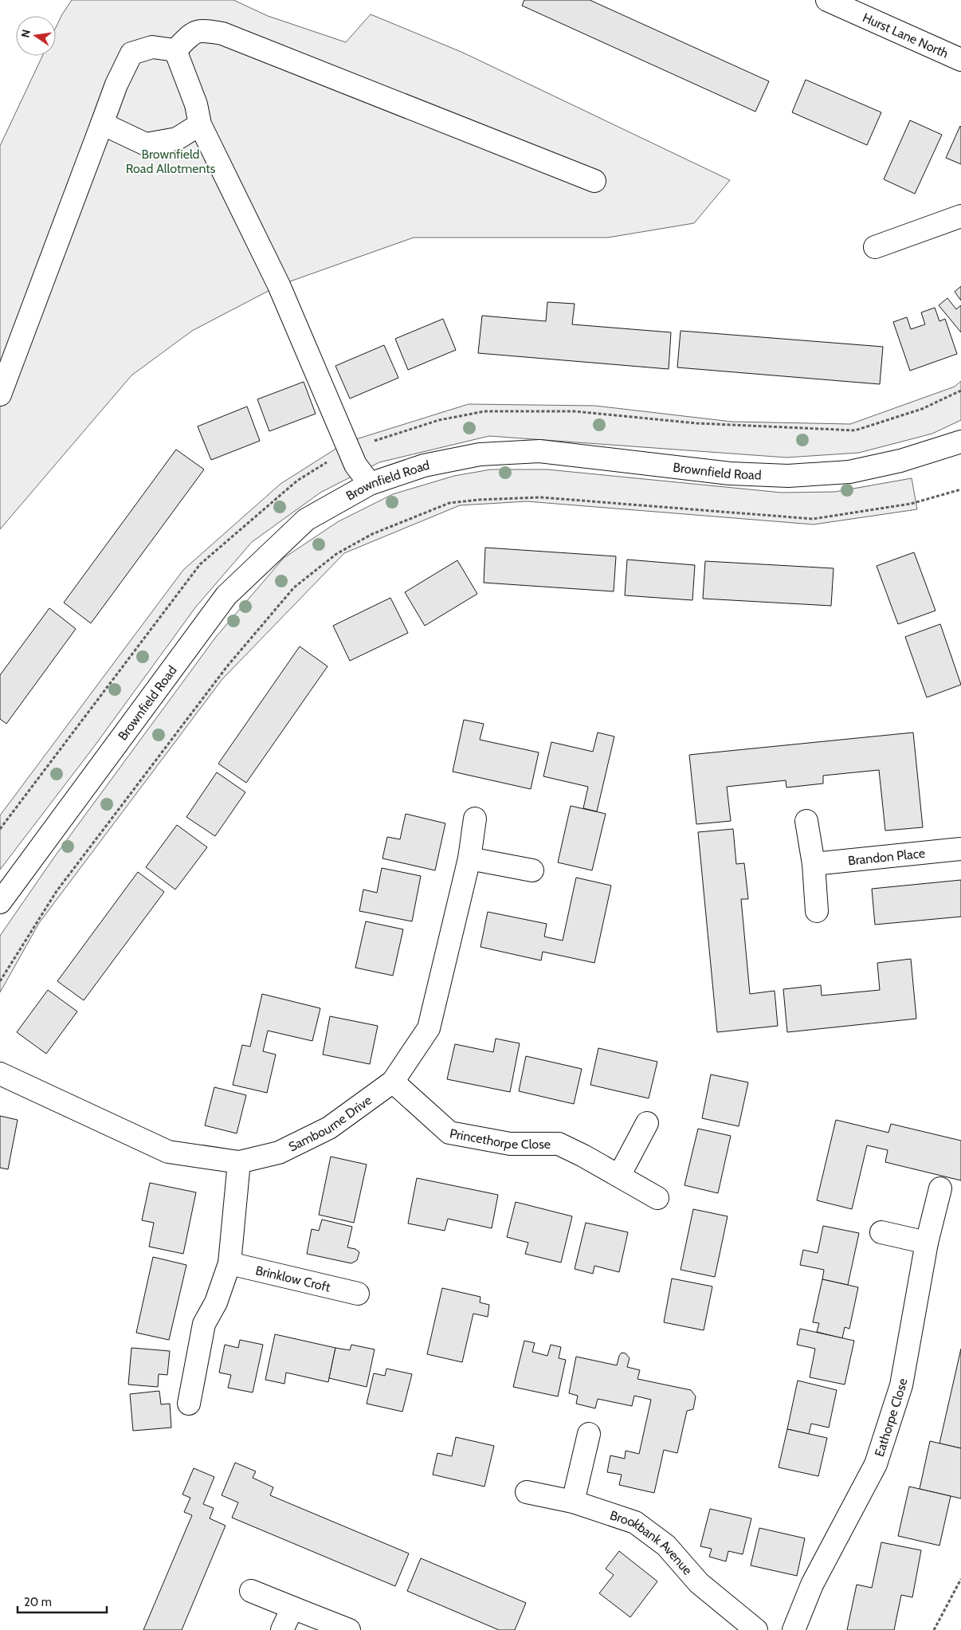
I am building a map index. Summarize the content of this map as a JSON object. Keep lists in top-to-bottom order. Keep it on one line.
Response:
{"streets":{"street":["Hurst Lane North","Brownfield Road","Brandon Place","Sambourne Drive","Princethorpe Close","Brinklow Croft","Eathorpe Close","Brookbank Avenue"]},"crossings":[["Sambourne Drive","Princethorpe Close"]],"parks":["Brownfield Road Allotments"],"scale_bar":"20 m","north":"left"}
